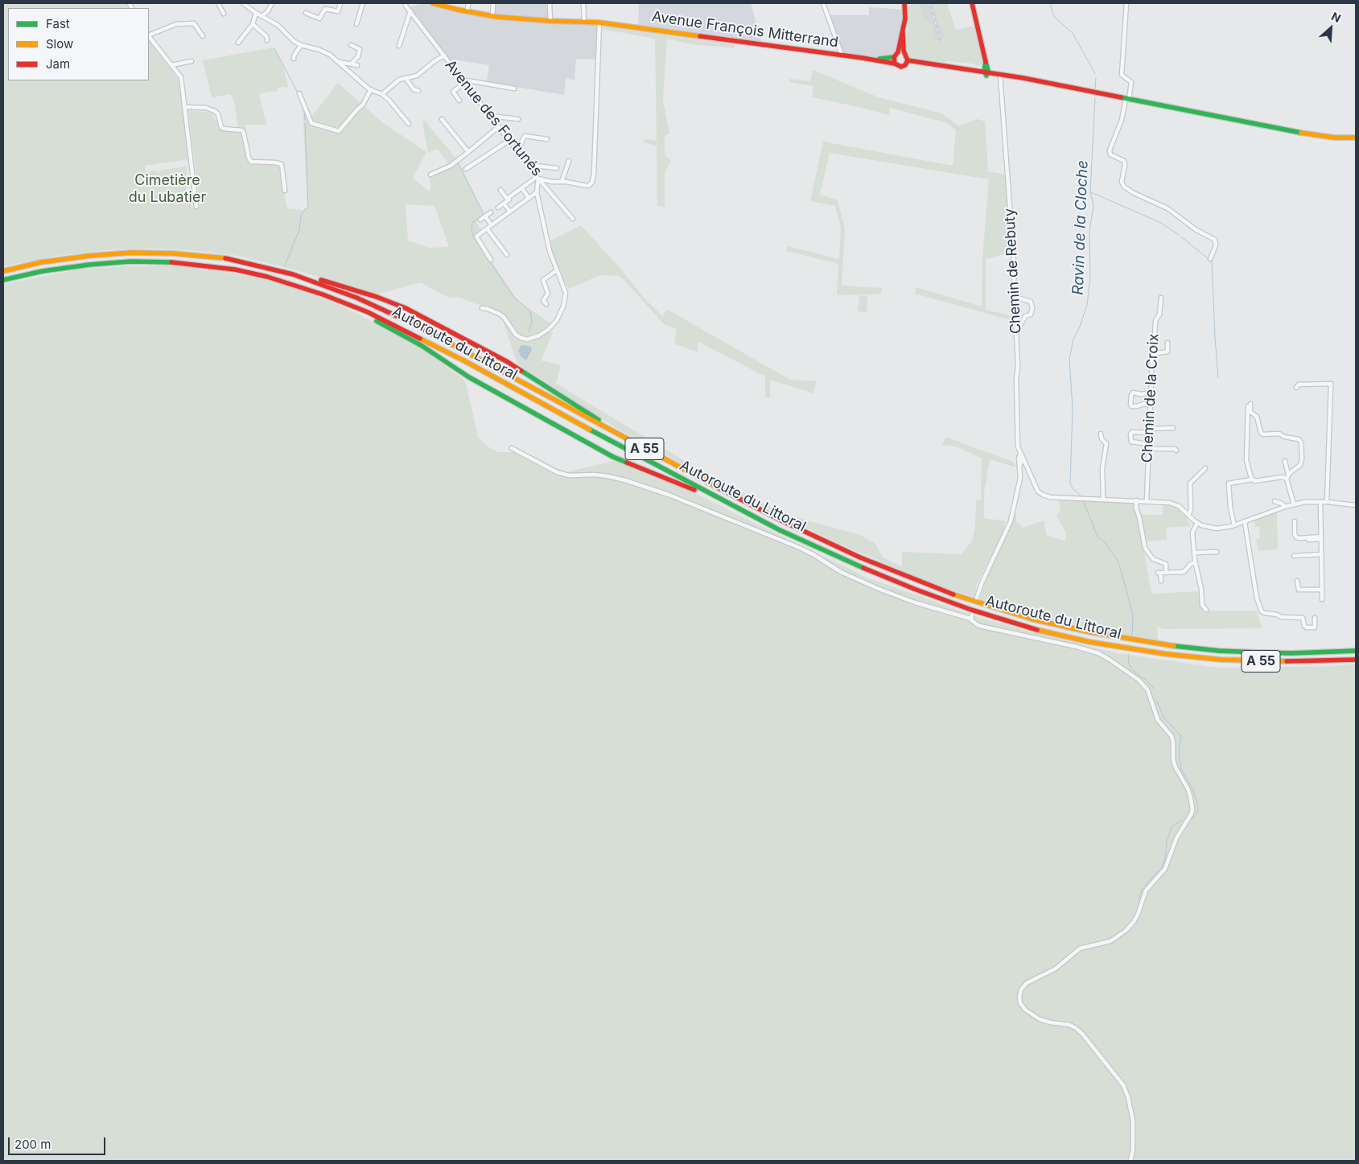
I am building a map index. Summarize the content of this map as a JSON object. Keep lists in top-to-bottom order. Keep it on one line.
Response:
{"streets":{"main road":["Avenue François Mitterrand","Autoroute du Littoral","A 55"],"street":["Avenue des Fortunés","Chemin de Rebuty","Chemin de la Croix"]},"crossings":[["Avenue François Mitterrand","Avenue des Fortunés"]],"water":["Ravin de la Cloche"],"parks":["Cimetière du Lubatier"],"legend":["Fast","Slow","Jam"],"scale_bar":"200 m","north":"top right"}
